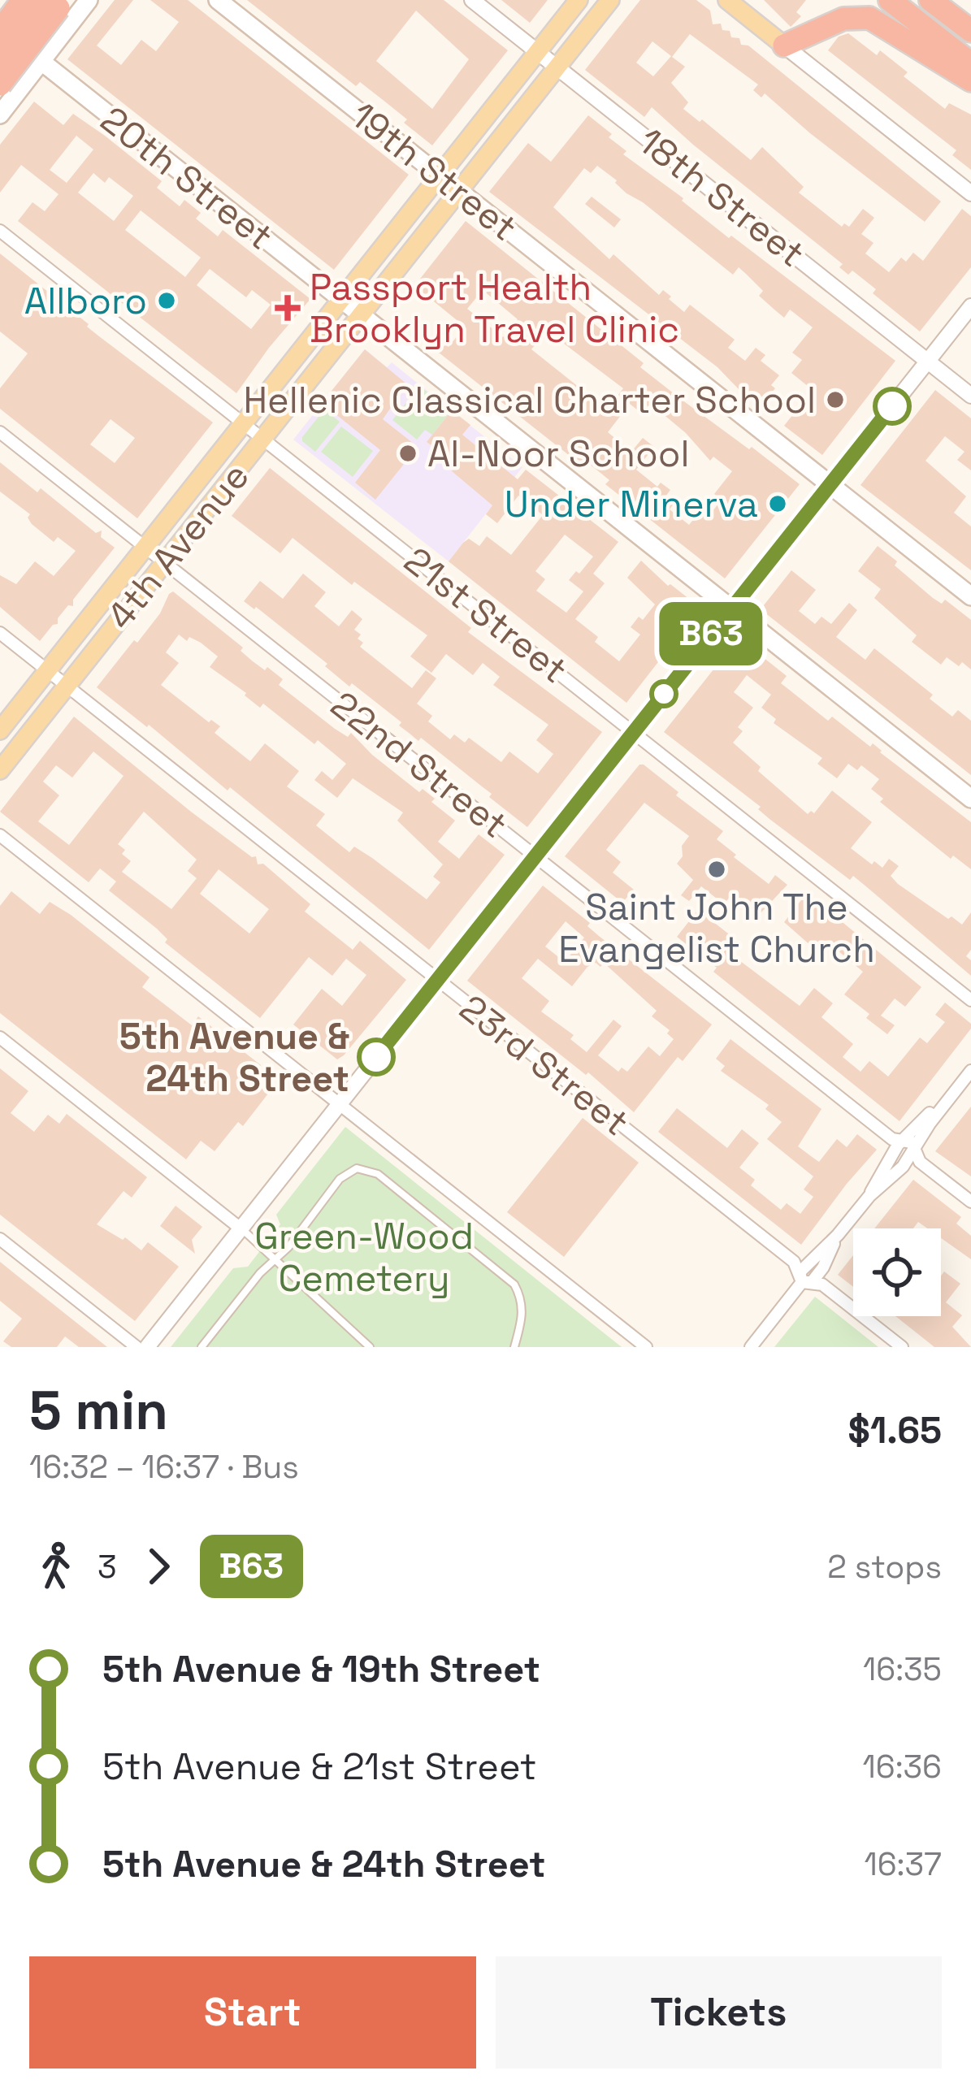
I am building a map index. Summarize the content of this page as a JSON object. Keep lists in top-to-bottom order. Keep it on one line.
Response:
{"streets":{"main road":["19th Street","20th Street","4th Avenue"],"street":["18th Street","21st Street","22nd Street","23rd Street"]},"crossings":[["19th Street","4th Avenue"],["20th Street","4th Avenue"],["18th Street","4th Avenue"],["4th Avenue","21st Street"],["4th Avenue","22nd Street"],["4th Avenue","23rd Street"]],"parks":["Green-Wood Cemetery"],"places":{"other":["Allboro","Hellenic Classical Charter School","Al-Noor School","Under Minerva","Saint John The Evangelist Church","5th Avenue & 24th Street"],"health":["Passport Health Brooklyn Travel Clinic"]},"lines":["bus line B63"],"page":{"on_map":"B63","heading":["5 min","16:32 – 16:37 · Bus","$1.65"],"legs":["3","B63","2 stops"],"list":[{"name":"5th Avenue & 19th Street","value":"16:35"},{"name":"5th Avenue & 21st Street","value":"16:36"},{"name":"5th Avenue & 24th Street","value":"16:37"}],"buttons":["Start","Tickets"]}}
